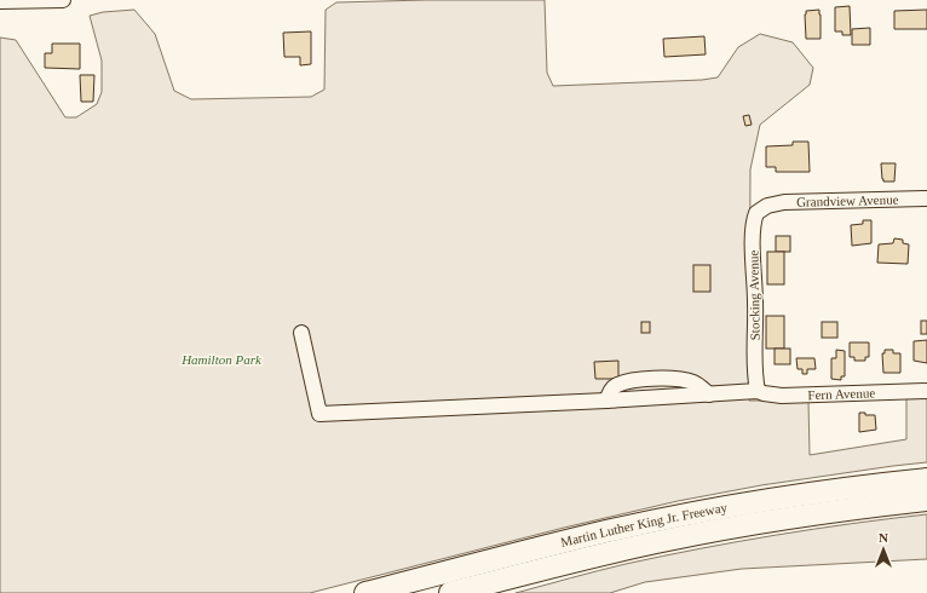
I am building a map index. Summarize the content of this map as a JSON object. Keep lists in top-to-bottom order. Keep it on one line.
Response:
{"streets":{"highway":["Martin Luther King Jr. Freeway"],"street":["Grandview Avenue","Stocking Avenue","Fern Avenue"]},"crossings":[["Grandview Avenue","Stocking Avenue"],["Stocking Avenue","Fern Avenue"]],"parks":["Hamilton Park"],"north":"top"}
